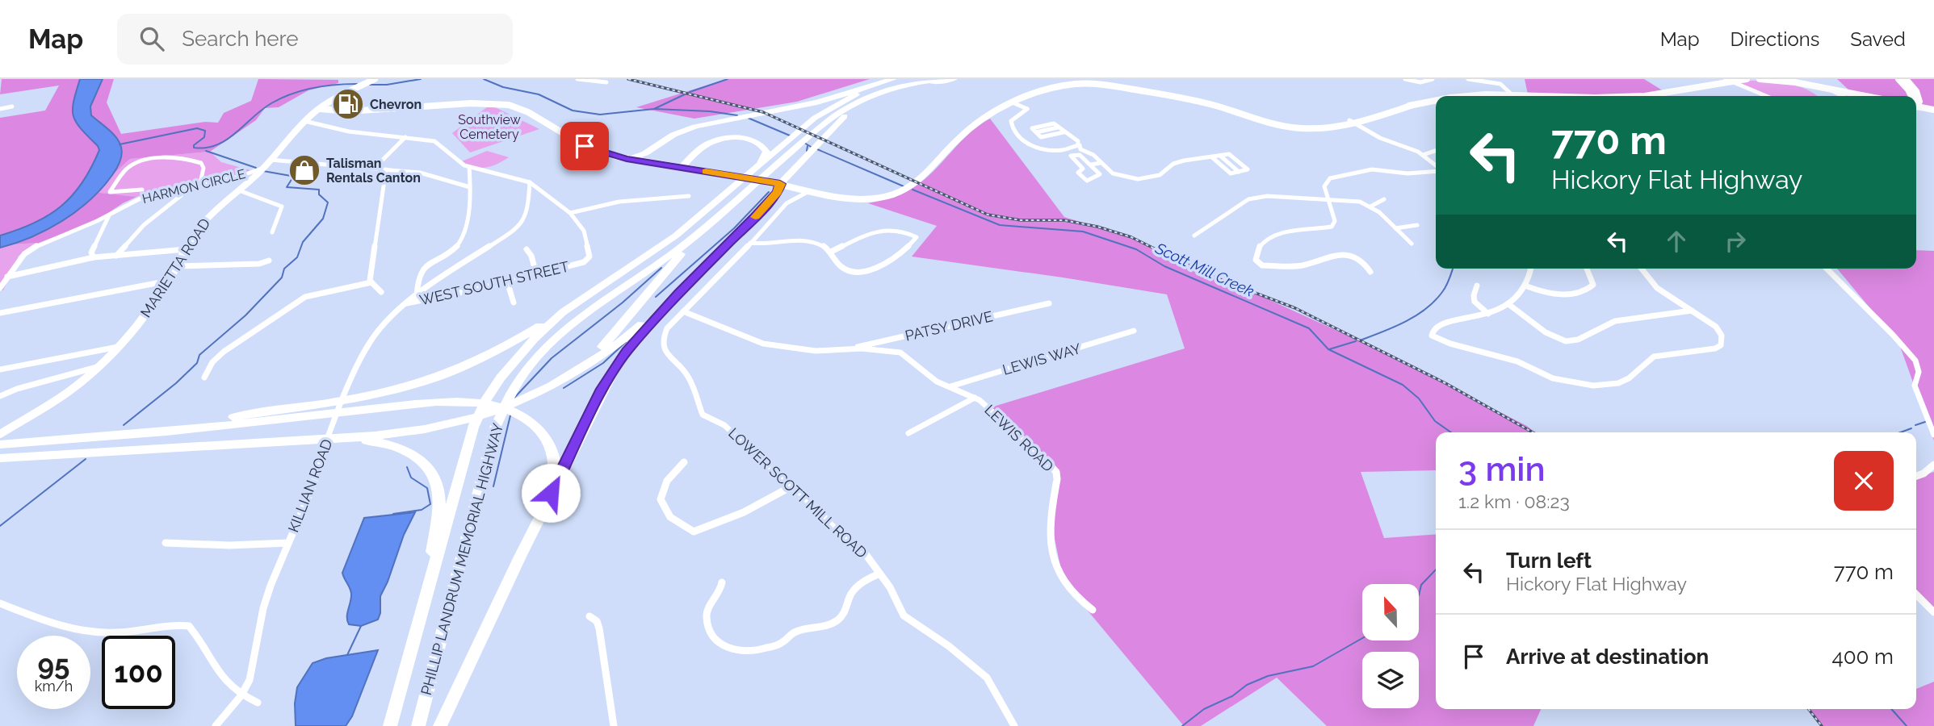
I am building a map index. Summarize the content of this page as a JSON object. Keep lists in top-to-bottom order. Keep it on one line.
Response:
{"streets":{"highway":["PHILLIP LANDRUM MEMORIAL HIGHWAY"],"main road":["MARIETTA ROAD"],"street":["HARMON CIRCLE","WEST SOUTH STREET","PATSY DRIVE","LEWIS WAY","LEWIS ROAD","KILLIAN ROAD","LOWER SCOTT MILL ROAD"]},"crossings":[["HARMON CIRCLE","MARIETTA ROAD"],["WEST SOUTH STREET","KILLIAN ROAD"],["PATSY DRIVE","LEWIS ROAD"],["LEWIS WAY","LEWIS ROAD"],["LEWIS ROAD","LOWER SCOTT MILL ROAD"]],"water":["Scott Mill Creek"],"parks":["Southview Cemetery"],"places":{"fuel station":["Chevron"],"shop":["Talisman Rentals Canton"]},"north":"top","page":{"header":"Map","search":"Search here","nav":["Map","Directions","Saved"],"turn":["770 m","Hickory Flat Highway"],"heading":["3 min","1.2 km · 08:23"],"list":[{"name":"Turn left","note":"Hickory Flat Highway","value":"770 m"},{"name":"Arrive at destination","value":"400 m"}],"speed":"95 km/h","limit":"100"}}
